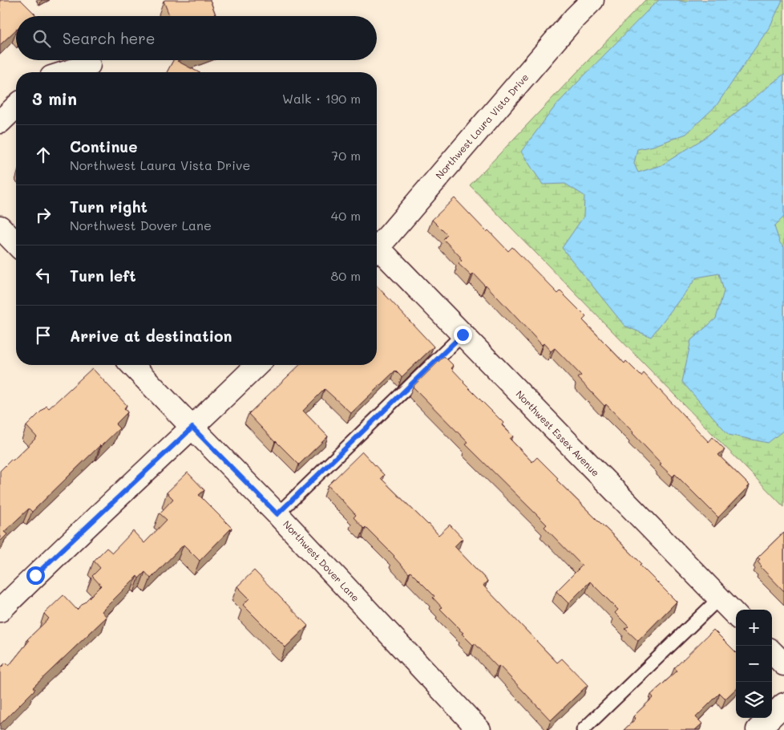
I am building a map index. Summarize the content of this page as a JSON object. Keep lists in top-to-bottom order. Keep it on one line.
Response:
{"streets":{"street":["Northwest Laura Vista Drive","Northwest Essex Avenue","Northwest Dover Lane"]},"page":{"search":"Search here","heading":["3 min","Walk · 190 m"],"list":[["Continue","Northwest Laura Vista Drive","70 m"],["Turn right","Northwest Dover Lane","40 m"],["Turn left","80 m"],"Arrive at destination"],"map_buttons":["+","−"]}}
